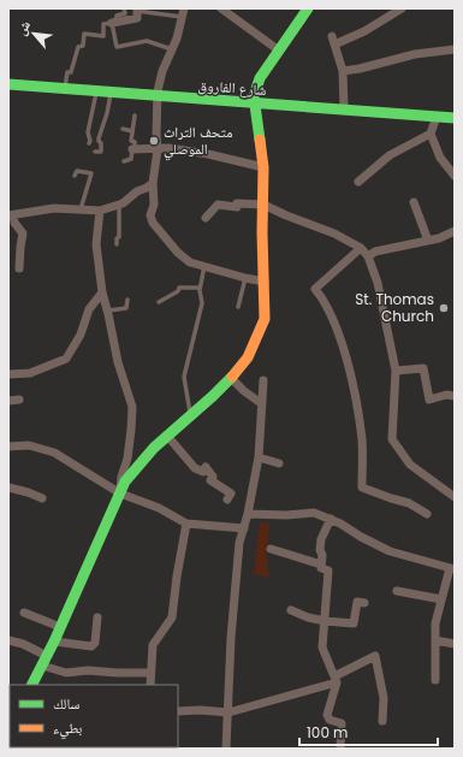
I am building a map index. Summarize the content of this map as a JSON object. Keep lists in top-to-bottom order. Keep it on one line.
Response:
{"streets":{"main road":["شارع الفاروق"]},"places":["متحف التراث الموصلي","St. Thomas Church"],"legend":["سالك","بطيء"],"scale_bar":"100 m","north":"top left"}
